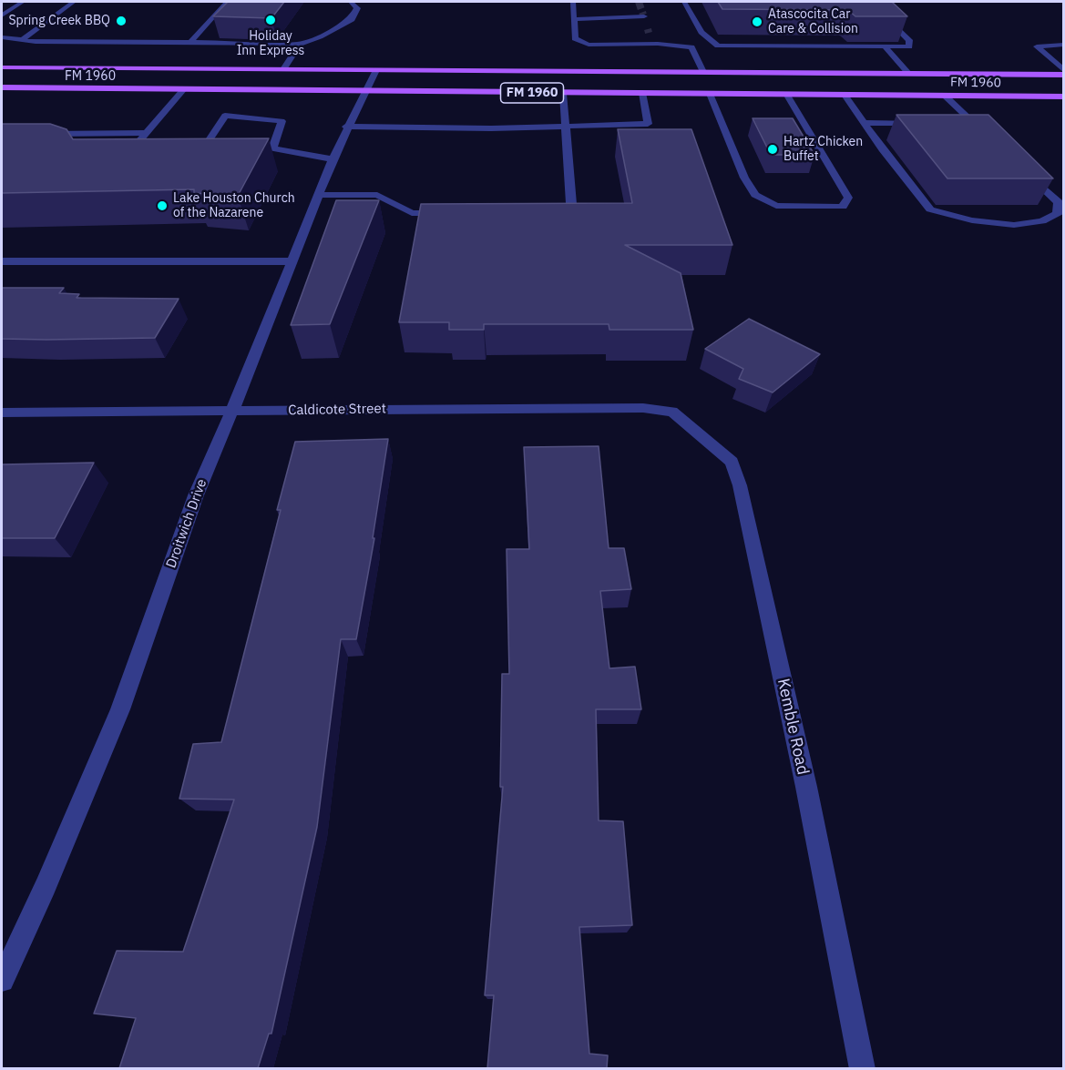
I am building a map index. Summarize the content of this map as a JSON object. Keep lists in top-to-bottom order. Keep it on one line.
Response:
{"streets":{"main road":["FM 1960"],"street":["Caldicote Street","Droitwich Drive","Kemble Road"]},"crossings":[["FM 1960","Droitwich Drive"],["Caldicote Street","Droitwich Drive"],["Caldicote Street","Kemble Road"]],"places":["Holiday Inn Express","Spring Creek BBQ","Atascocita Car Care & Collision","Hartz Chicken Buffet","Lake Houston Church of the Nazarene"]}
